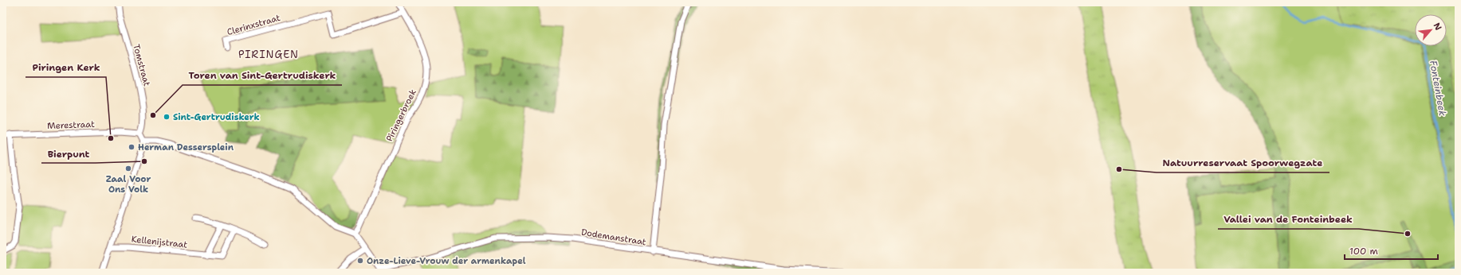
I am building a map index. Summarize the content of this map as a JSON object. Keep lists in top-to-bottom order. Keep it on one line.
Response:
{"streets":{"street":["Clerinxstraat","Tomstraat","Piringerbroek","Merestraat","Dodemanstraat","Kellenijstraat"]},"crossings":[["Clerinxstraat","Piringerbroek"],["Tomstraat","Merestraat"]],"districts":["PIRINGEN"],"water":["Fonteinbeek"],"places":["Toren van Sint-Gertrudiskerk","Sint-Gertrudiskerk","Piringen Kerk","Herman Dessersplein","Bierpunt","Zaal Voor Ons Volk","Natuurreservaat Spoorwegzate","Vallei van de Fonteinbeek","Onze-Lieve-Vrouw der armenkapel"],"scale_bar":"100 m","north":"top right"}
